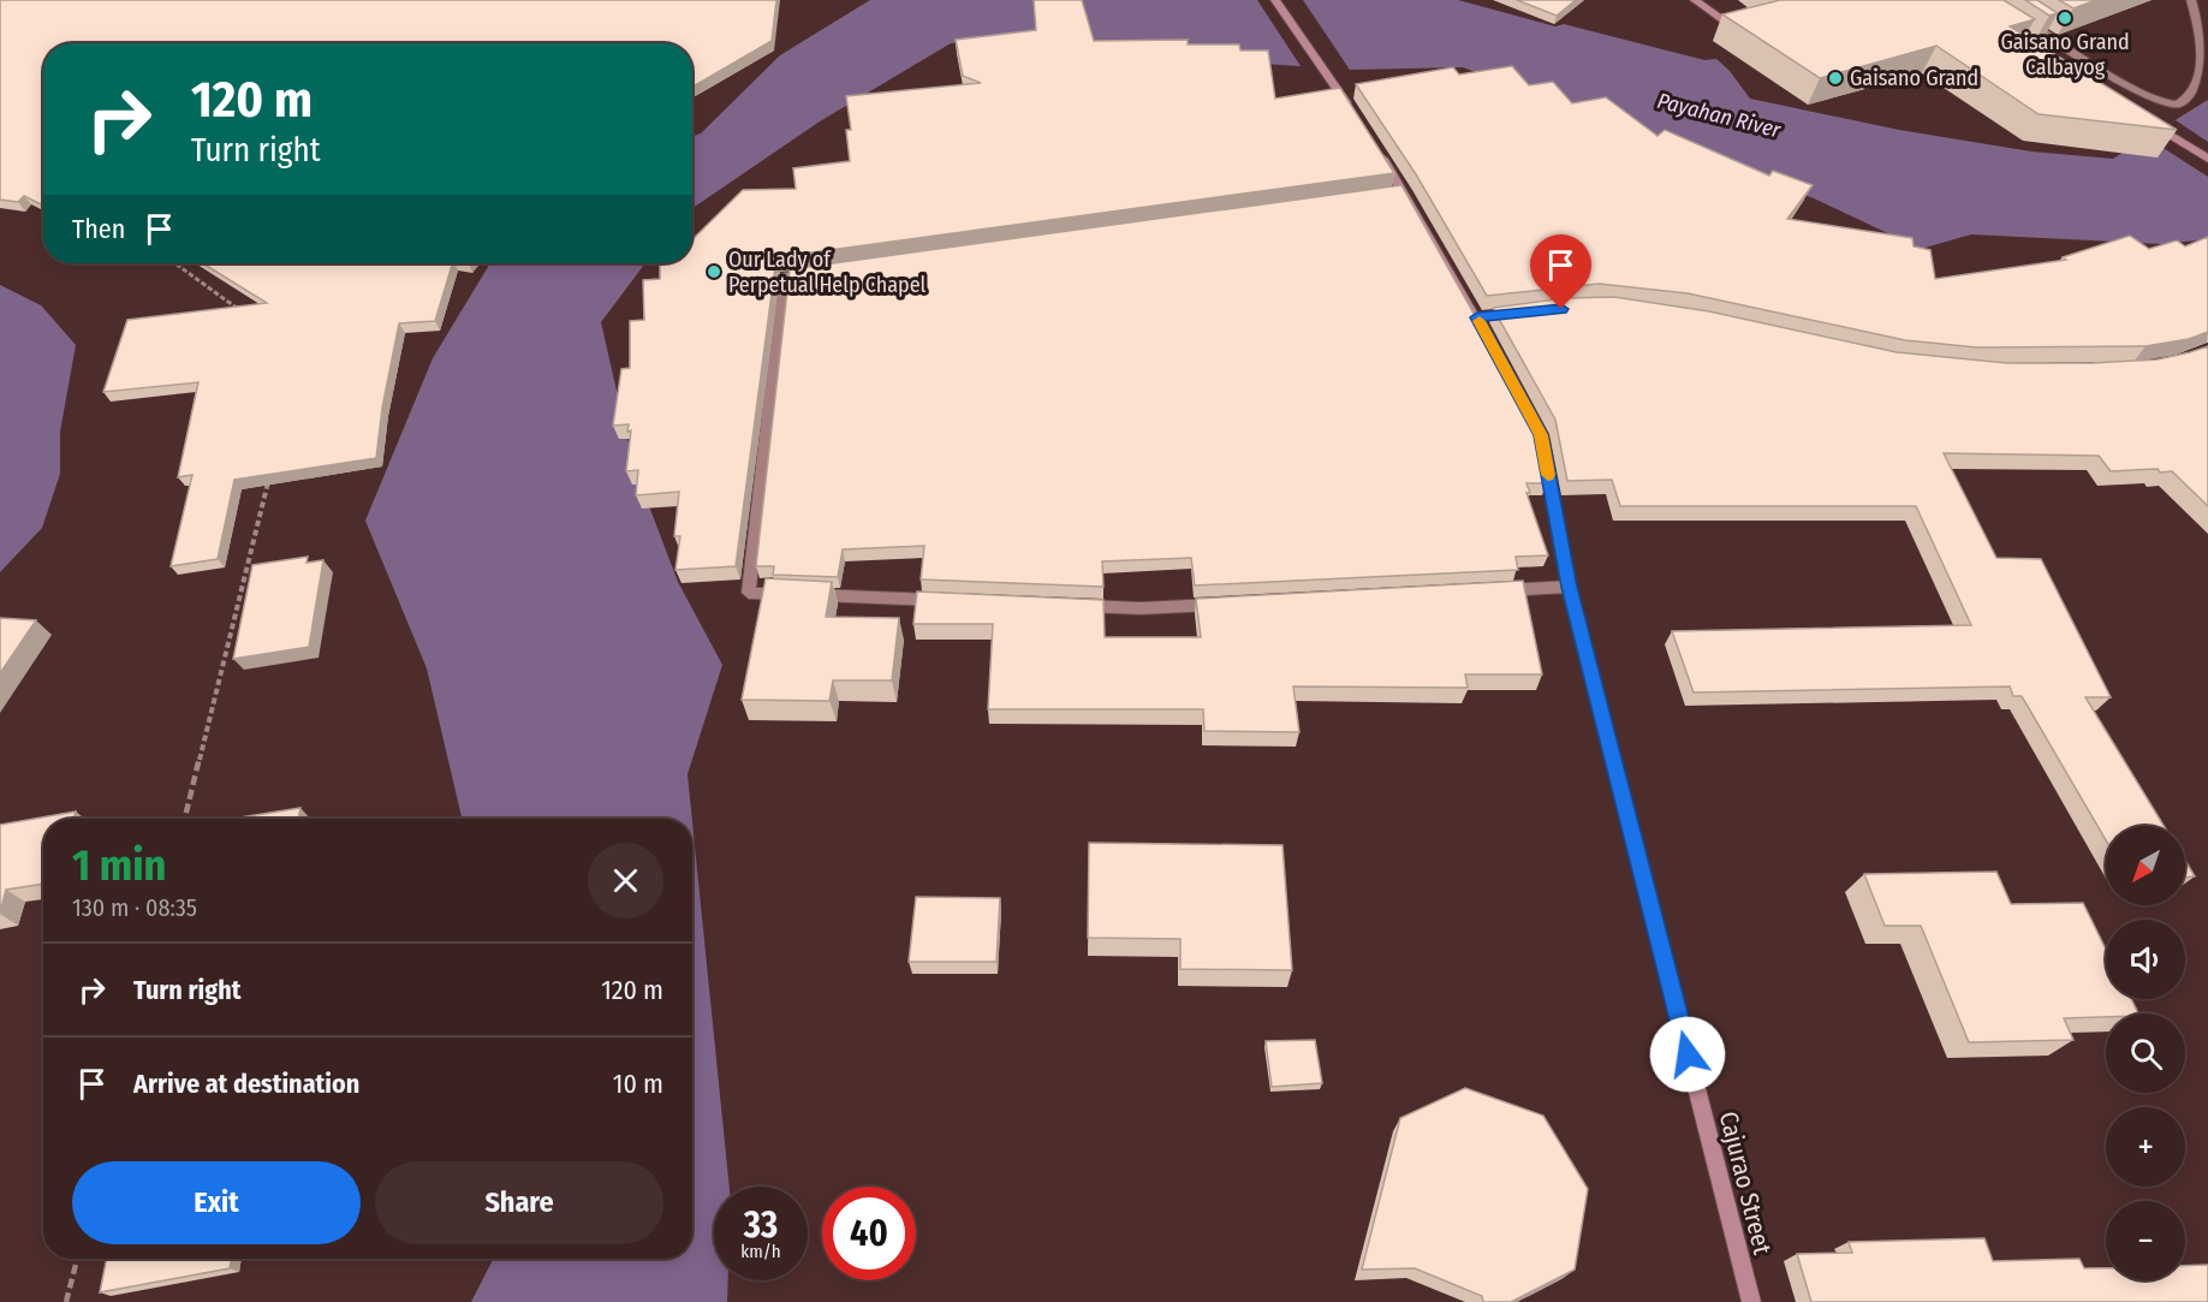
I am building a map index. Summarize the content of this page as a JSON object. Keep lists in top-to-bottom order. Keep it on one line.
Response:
{"streets":{"street":["Cajurao Street"]},"water":["Payahan River"],"places":["Gaisano Grand Calbayog","Gaisano Grand","Our Lady of Perpetual Help Chapel"],"north":"bottom left","page":{"turn":["120 m","Turn right"],"then":"Then","heading":["1 min","130 m · 08:35"],"map_buttons":["+","−"],"list":[{"name":"Turn right","value":"120 m"},{"name":"Arrive at destination","value":"10 m"}],"buttons":["Exit","Share"],"speed":"33 km/h","limit":"40"}}
